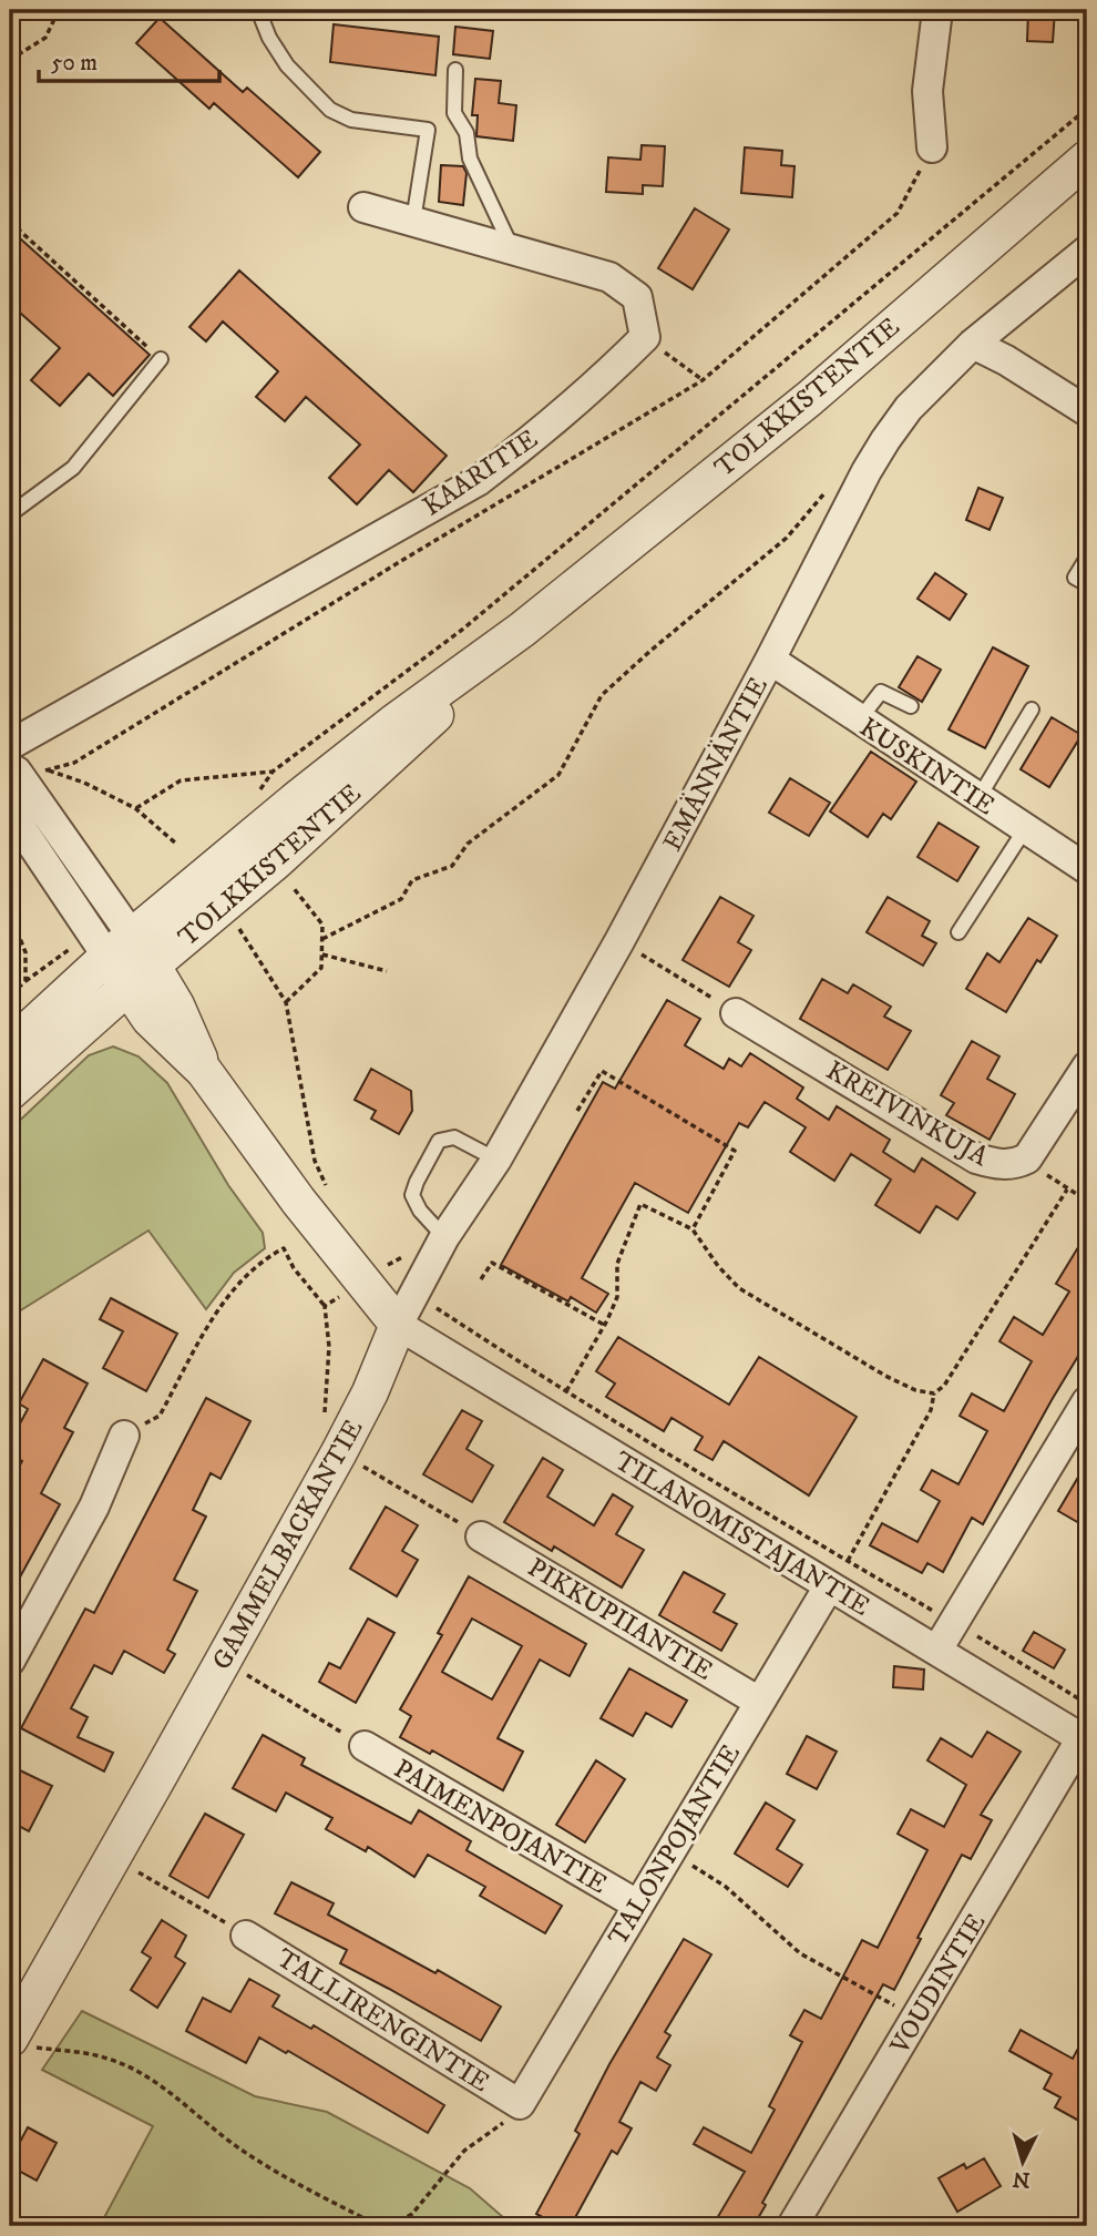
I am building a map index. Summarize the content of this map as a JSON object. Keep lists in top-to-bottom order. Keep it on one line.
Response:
{"streets":{"street":["TOLKKISTENTIE","KAARITIE","EMÄNNÄNTIE","KUSKINTIE","KREIVINKUJA","TILANOMISTAJANTIE","GAMMELBACKANTIE","PIKKUPIIANTIE","PAIMENPOJANTIE","TALONPOJANTIE","VOUDINTIE","TALLIRENGINTIE"]},"crossings":[["EMÄNNÄNTIE","KUSKINTIE"],["EMÄNNÄNTIE","TILANOMISTAJANTIE"],["EMÄNNÄNTIE","GAMMELBACKANTIE"],["TILANOMISTAJANTIE","GAMMELBACKANTIE"],["TILANOMISTAJANTIE","TALONPOJANTIE"],["TILANOMISTAJANTIE","VOUDINTIE"],["PIKKUPIIANTIE","TALONPOJANTIE"],["PAIMENPOJANTIE","TALONPOJANTIE"],["TALONPOJANTIE","TALLIRENGINTIE"]],"scale_bar":"50 m","north":"bottom"}
